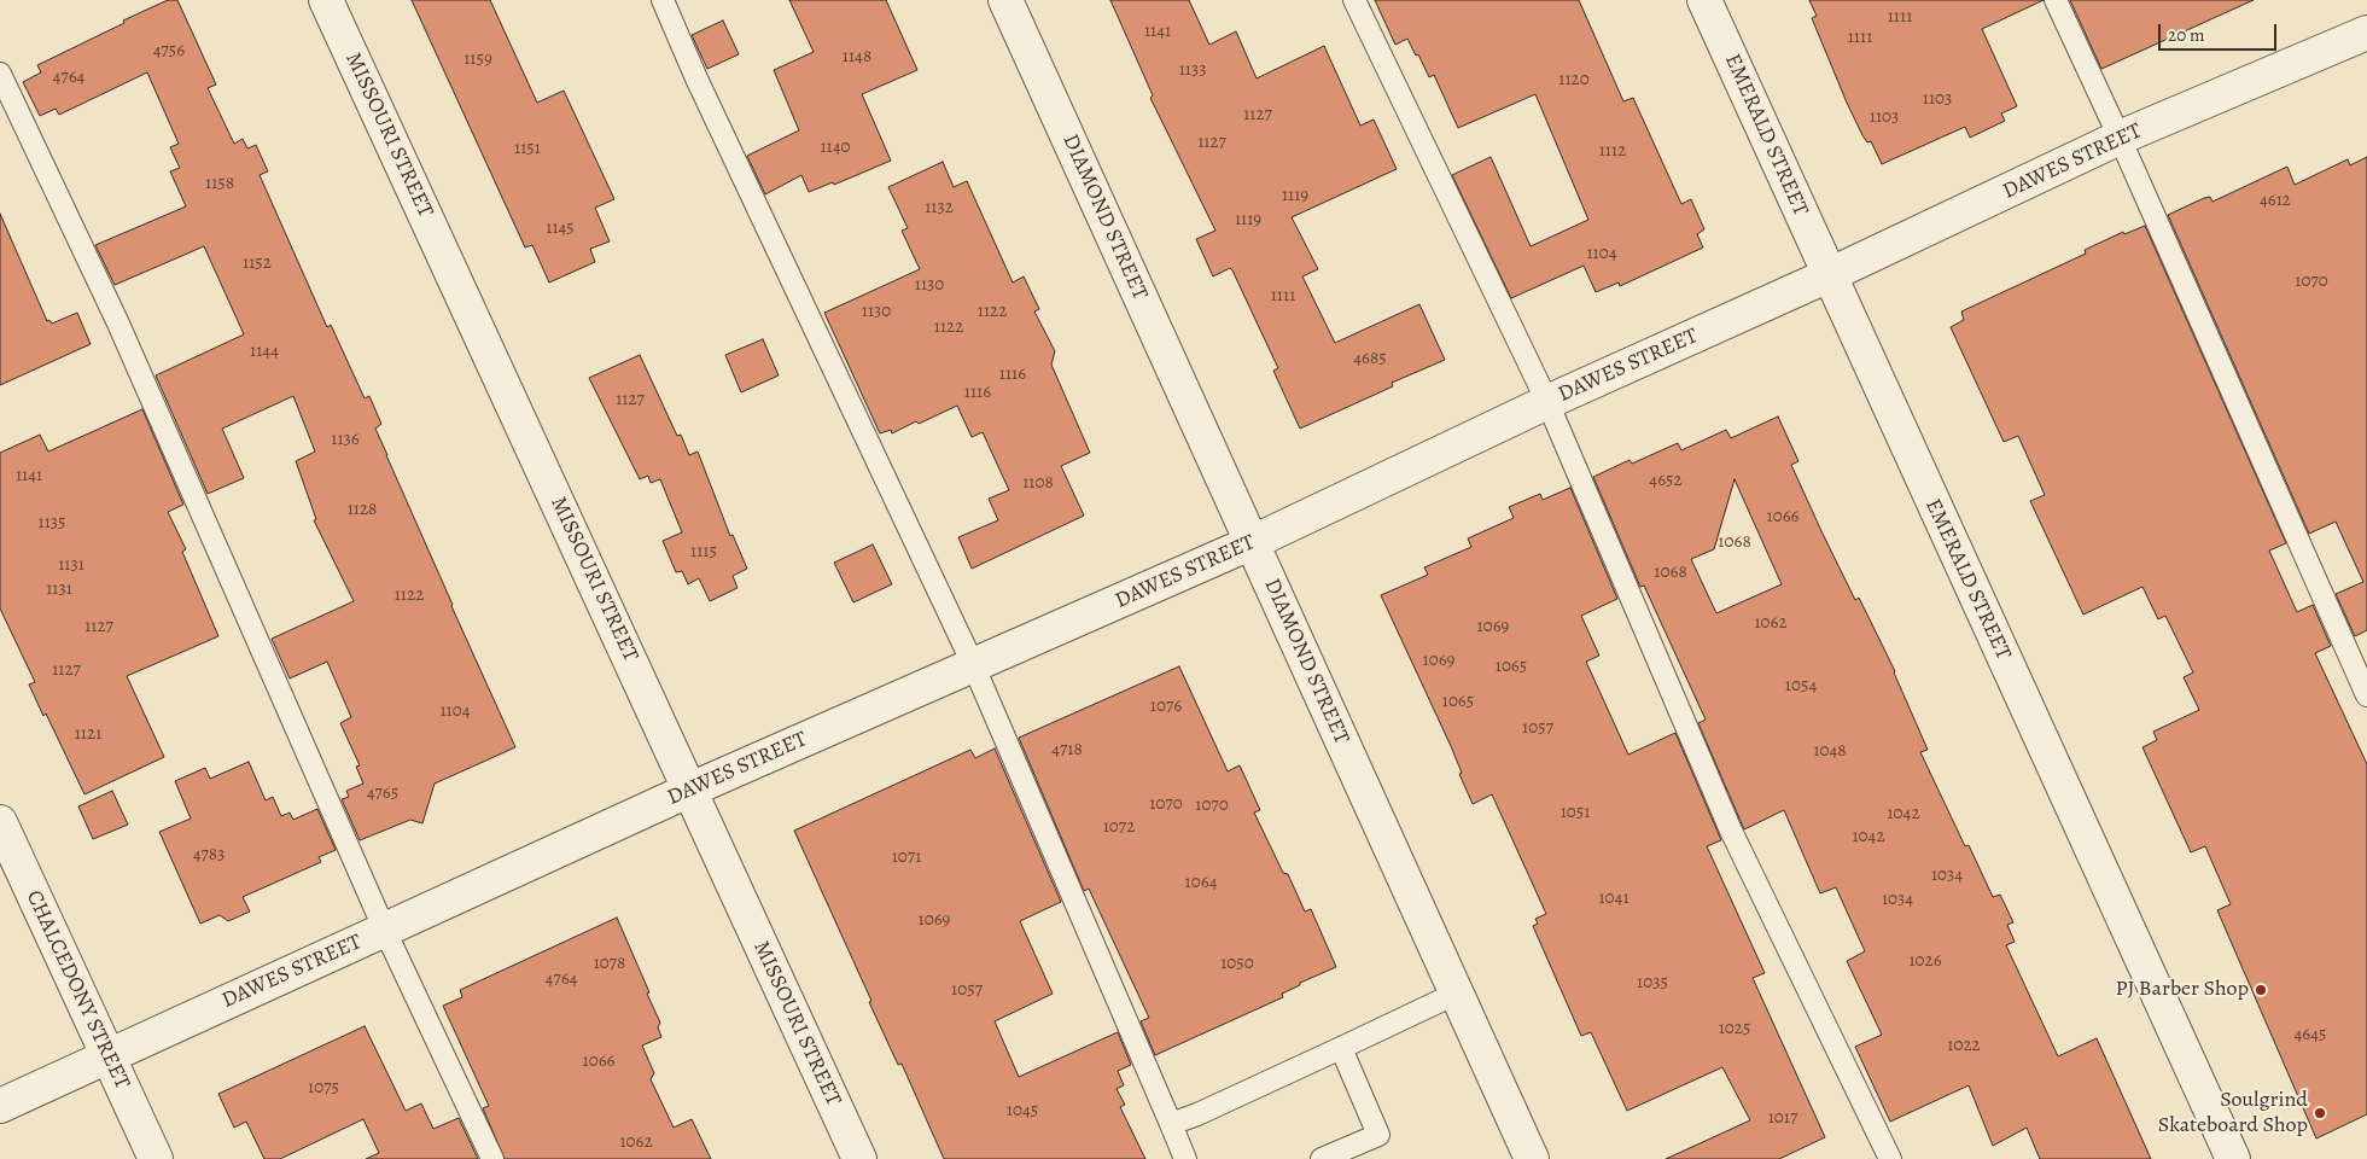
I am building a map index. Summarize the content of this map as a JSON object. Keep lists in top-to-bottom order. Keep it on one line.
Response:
{"streets":{"street":["MISSOURI STREET","EMERALD STREET","DAWES STREET","DIAMOND STREET","CHALCEDONY STREET"]},"crossings":[["MISSOURI STREET","DAWES STREET"],["EMERALD STREET","DAWES STREET"],["DAWES STREET","DIAMOND STREET"],["DAWES STREET","CHALCEDONY STREET"]],"places":["PJ Barber Shop","Soulgrind Skateboard Shop"],"house_numbers":["1111","1141","1111","4756","1148","1159","1133","4764","1120","1103","1127","1103","1127","1140","1151","1112","1158","1119","4612","1132","1119","1145","1104","1152","1070","1130","1111","1130","1122","1122","1144","4685","1116","1116","1127","1136","1141","4652","1108","1128","1066","1135","1068","1115","1131","1068","1131","1122","1062","1127","1069","1069","1065","1127","1054","1065","1076","1104","1057","1121","4718","1048","4765","1070","1070","1051","1042","1072","1042","4783","1071","1034","1064","1041","1034","1069","1026","1078","1050","4764","1035","1057","1025","4645","1022","1066","1075","1045","1017","1062"],"scale_bar":"20 m"}
